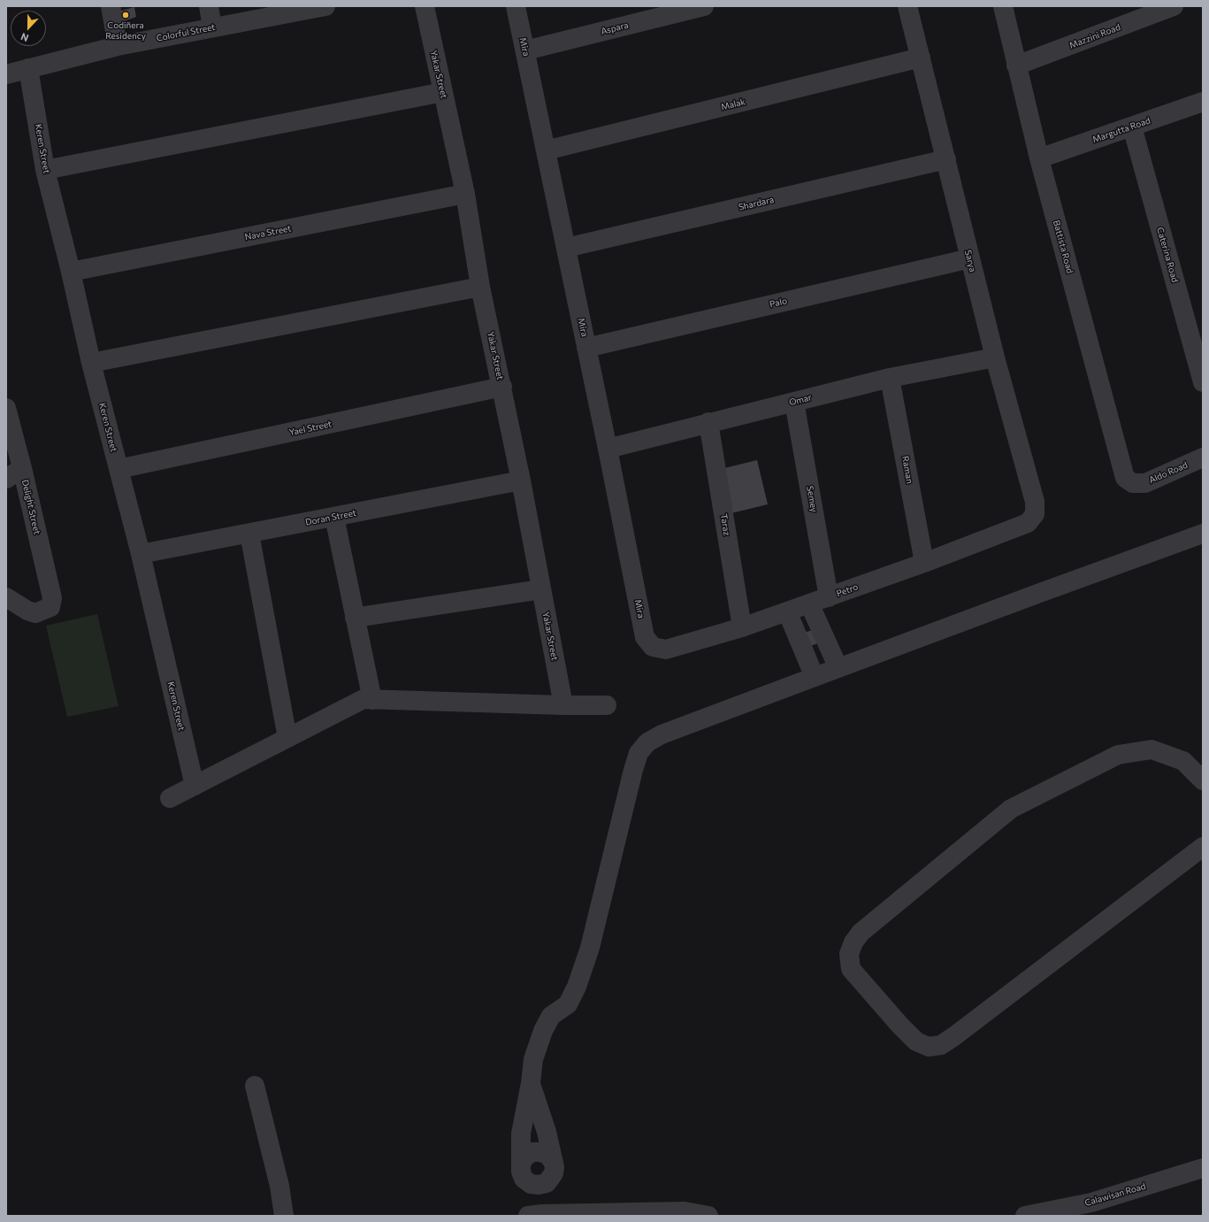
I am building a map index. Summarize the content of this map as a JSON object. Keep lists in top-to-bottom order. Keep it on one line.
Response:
{"streets":{"street":["Aspara","Colorful Street","Mazzini Road","Mira","Yakar Street","Malak","Margutta Road","Keren Street","Shardara","Nava Street","Battista Road","Caterina Road","Sarya","Palo","Omar","Yael Street","Raman","Aldo Road","Semey","Delight Street","Doran Street","Taraz","Petro","Calawisan Road"]},"crossings":[["Aspara","Mira"],["Colorful Street","Keren Street"],["Mazzini Road","Battista Road"],["Mira","Malak"],["Mira","Shardara"],["Mira","Palo"],["Mira","Omar"],["Mira","Petro"],["Yakar Street","Nava Street"],["Yakar Street","Yael Street"],["Yakar Street","Doran Street"],["Malak","Sarya"],["Margutta Road","Battista Road"],["Margutta Road","Caterina Road"],["Keren Street","Nava Street"],["Keren Street","Yael Street"],["Keren Street","Doran Street"],["Shardara","Sarya"],["Battista Road","Aldo Road"],["Sarya","Palo"],["Sarya","Omar"],["Sarya","Petro"],["Omar","Raman"],["Omar","Semey"],["Omar","Taraz"],["Raman","Petro"],["Semey","Petro"],["Taraz","Petro"]],"places":["Codiñera Residency"],"north":"bottom"}
